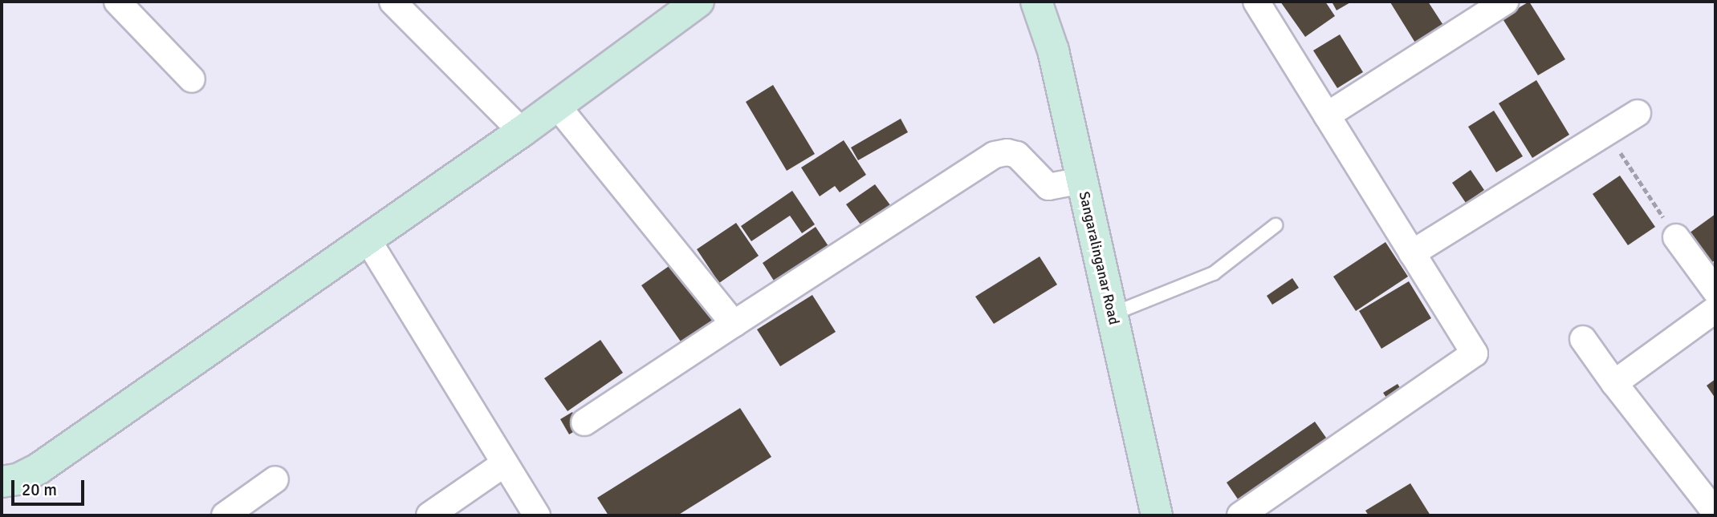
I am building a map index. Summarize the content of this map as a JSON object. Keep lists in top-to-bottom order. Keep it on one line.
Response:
{"streets":{"main road":["Sangaralinganar Road"]},"scale_bar":"20 m"}
